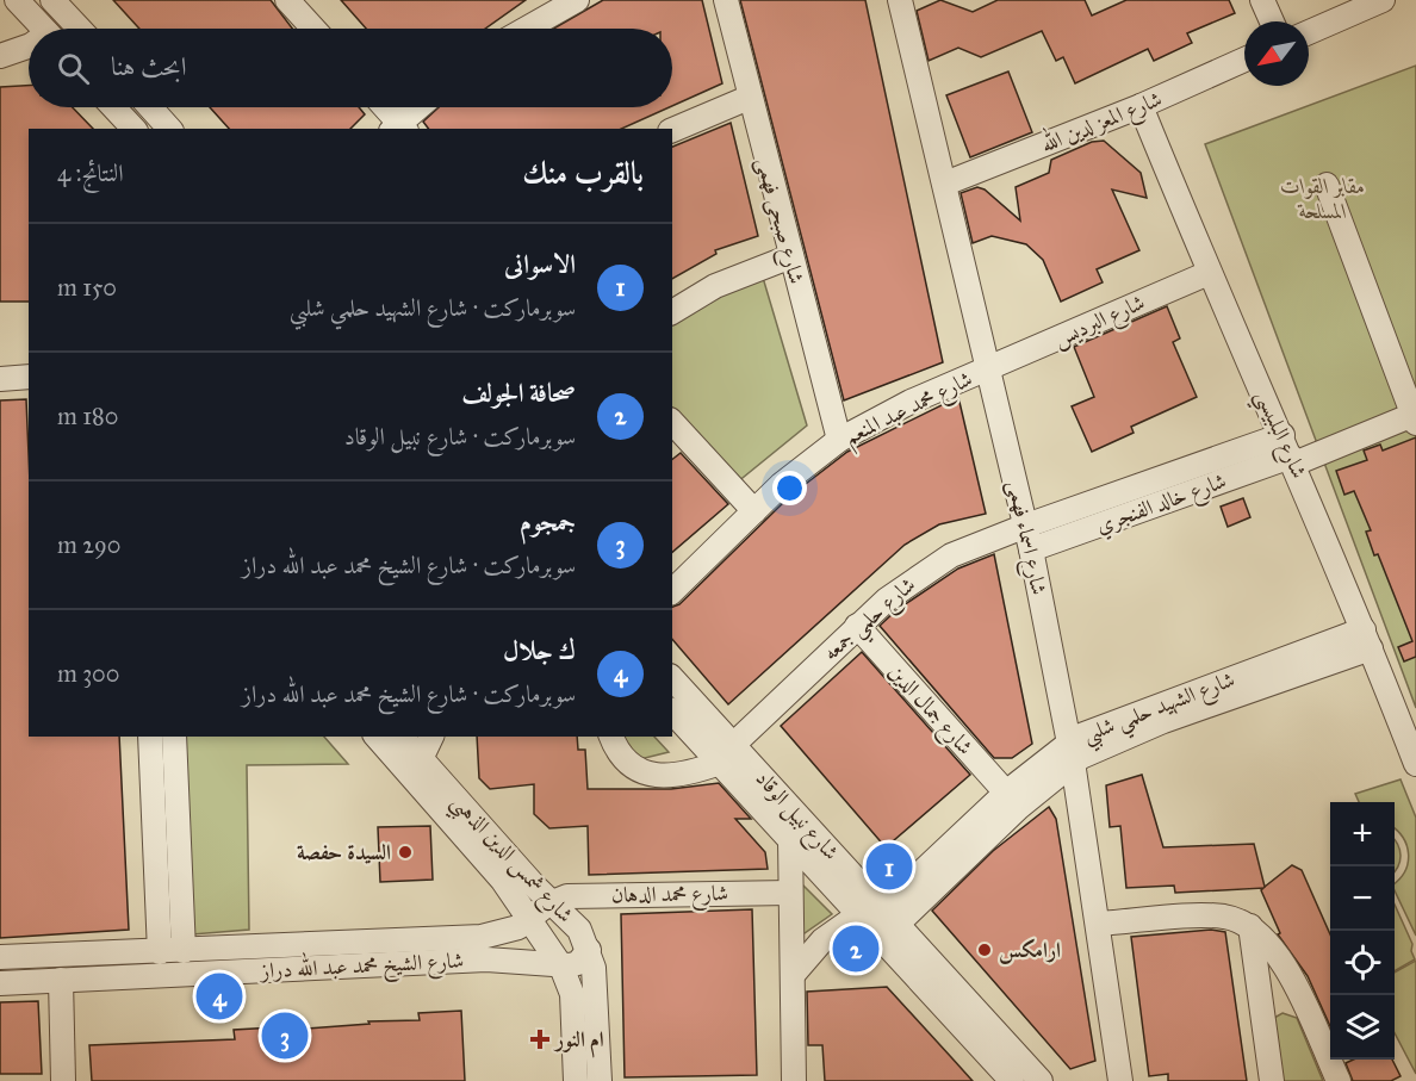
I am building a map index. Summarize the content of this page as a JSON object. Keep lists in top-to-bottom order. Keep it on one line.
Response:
{"streets":{"street":["شارع المعز لدين الله","شارع صبحى فهمى","شارع البرديس","شارع محمد عبد المنعم","شارع البلبيسي","شارع خالد الفنجري","شارع اسماء فهمى","شارع حلمي جمعه","شارع الشهيد حلمي شلبي","شارع جمال الدين","شارع نبيل الوقاد","شارع شمس الدين الذهبي","شارع محمد الدهان","شارع الشيخ محمد عبد الله دراز"]},"crossings":[["شارع المعز لدين الله","شارع البلبيسي"],["شارع المعز لدين الله","شارع اسماء فهمى"],["شارع صبحى فهمى","شارع محمد عبد المنعم"],["شارع البرديس","شارع محمد عبد المنعم"],["شارع البرديس","شارع البلبيسي"],["شارع البرديس","شارع اسماء فهمى"],["شارع محمد عبد المنعم","شارع اسماء فهمى"],["شارع البلبيسي","شارع خالد الفنجري"],["شارع البلبيسي","شارع الشهيد حلمي شلبي"],["شارع خالد الفنجري","شارع اسماء فهمى"],["شارع خالد الفنجري","شارع حلمي جمعه"],["شارع اسماء فهمى","شارع حلمي جمعه"],["شارع اسماء فهمى","شارع الشهيد حلمي شلبي"],["شارع حلمي جمعه","شارع جمال الدين"],["شارع حلمي جمعه","شارع نبيل الوقاد"],["شارع الشهيد حلمي شلبي","شارع جمال الدين"],["شارع الشهيد حلمي شلبي","شارع نبيل الوقاد"],["شارع شمس الدين الذهبي","شارع محمد الدهان"],["شارع شمس الدين الذهبي","شارع الشيخ محمد عبد الله دراز"],["شارع محمد الدهان","شارع الشيخ محمد عبد الله دراز"]],"parks":["مقابر القوات المسلحة"],"places":{"other":["السيدة حفصة","ارامكس"],"health":["ام النور"]},"north":"bottom left","page":{"search":"ابحث هنا","heading":["بالقرب منك","النتائج: 4"],"list":[{"mark":"1","name":"الاسوانى","note":"سوبرماركت · شارع الشهيد حلمي شلبي","value":"150 m"},{"mark":"2","name":"صحافة الجولف","note":"سوبرماركت · شارع نبيل الوقاد","value":"180 m"},{"mark":"3","name":"جمجوم","note":"سوبرماركت · شارع الشيخ محمد عبد الله دراز","value":"290 m"},{"mark":"4","name":"ك جلال","note":"سوبرماركت · شارع الشيخ محمد عبد الله دراز","value":"300 m"}],"map_buttons":["+","−"],"pins":["1","2","4","3"]}}
